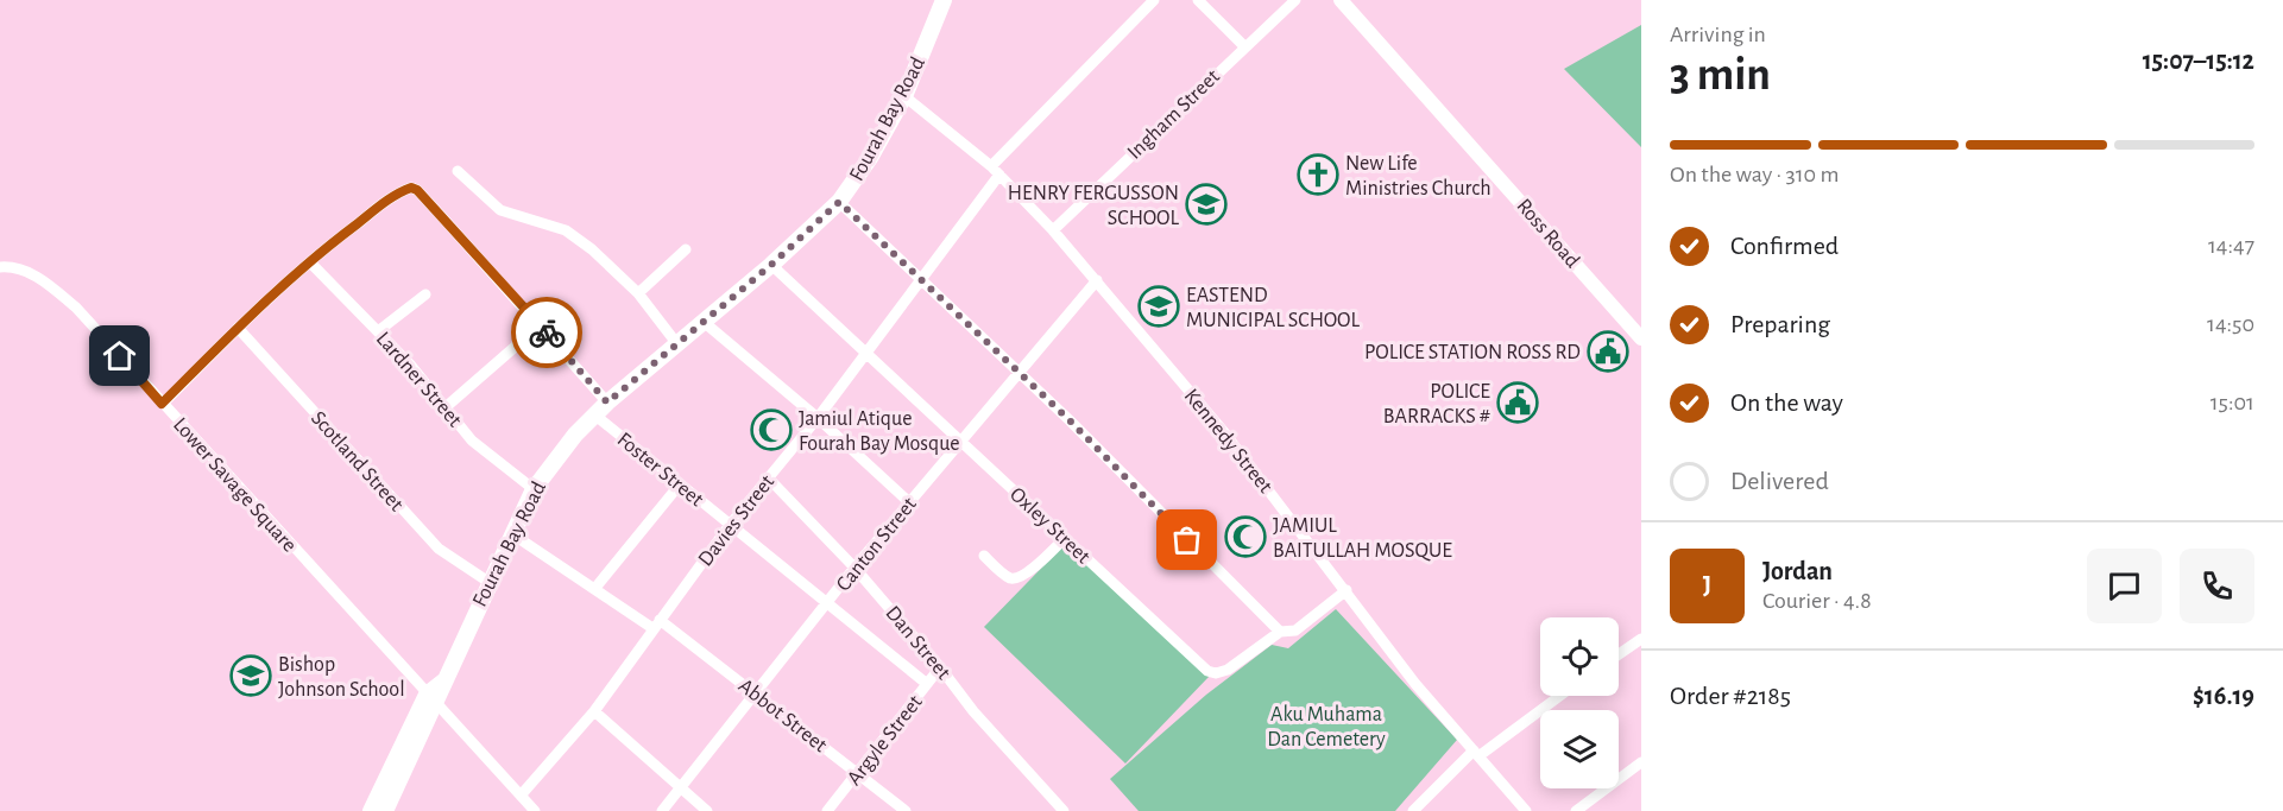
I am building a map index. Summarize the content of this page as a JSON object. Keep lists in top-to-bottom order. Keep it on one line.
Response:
{"streets":{"main road":["Fourah Bay Road","Ross Road"],"street":["Ingham Street","Lardner Street","Kennedy Street","Scotland Street","Foster Street","Lower Savage Square","Davies Street","Oxley Street","Canton Street","Dan Street","Abbot Street","Argyle Street"]},"crossings":[["Ingham Street","Kennedy Street"],["Fourah Bay Road","Lardner Street"],["Fourah Bay Road","Kennedy Street"],["Fourah Bay Road","Scotland Street"],["Fourah Bay Road","Foster Street"],["Fourah Bay Road","Lower Savage Square"],["Fourah Bay Road","Oxley Street"],["Fourah Bay Road","Abbot Street"],["Kennedy Street","Davies Street"],["Kennedy Street","Oxley Street"],["Kennedy Street","Canton Street"],["Foster Street","Davies Street"],["Foster Street","Canton Street"],["Foster Street","Argyle Street"],["Lower Savage Square","Davies Street"],["Davies Street","Oxley Street"],["Davies Street","Dan Street"],["Davies Street","Abbot Street"],["Oxley Street","Canton Street"],["Canton Street","Dan Street"],["Canton Street","Abbot Street"],["Dan Street","Argyle Street"],["Abbot Street","Argyle Street"]],"parks":["Aku Muhama Dan Cemetery"],"places":{"church":["New Life Ministries Church"],"school or university":["HENRY FERGUSSON SCHOOL","EASTEND MUNICIPAL SCHOOL","Bishop Johnson School"],"public building":["POLICE STATION ROSS RD","POLICE BARRACKS #"],"mosque":["Jamiul Atique Fourah Bay Mosque","JAMIUL BAITULLAH MOSQUE"]},"page":{"heading":["3 min","Arriving in","15:07–15:12"],"panel":["Jordan","Courier · 4.8","Order #2185","$16.19"],"bar":"On the way · 310 m","list":[["Confirmed","14:47"],["Preparing","14:50"],["On the way","15:01"],"Delivered"],"round":"J"}}
